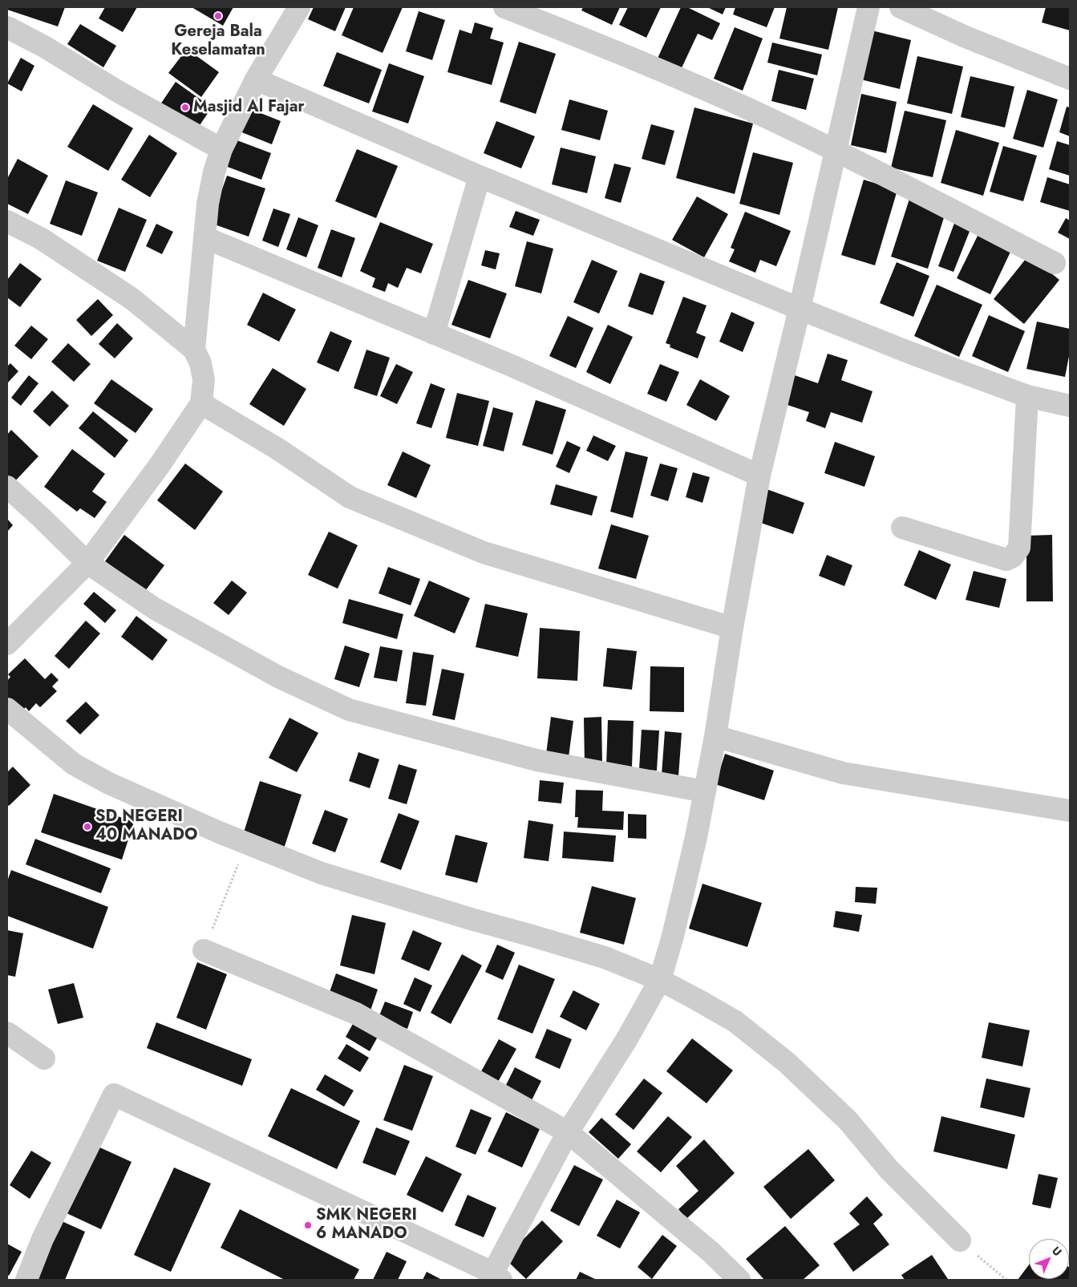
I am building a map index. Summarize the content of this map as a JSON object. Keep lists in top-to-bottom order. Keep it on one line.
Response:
{"places":["Gereja Bala Keselamatan","Masjid Al Fajar","SD NEGERI 40 MANADO","SMK NEGERI 6 MANADO"],"north":"top right"}
